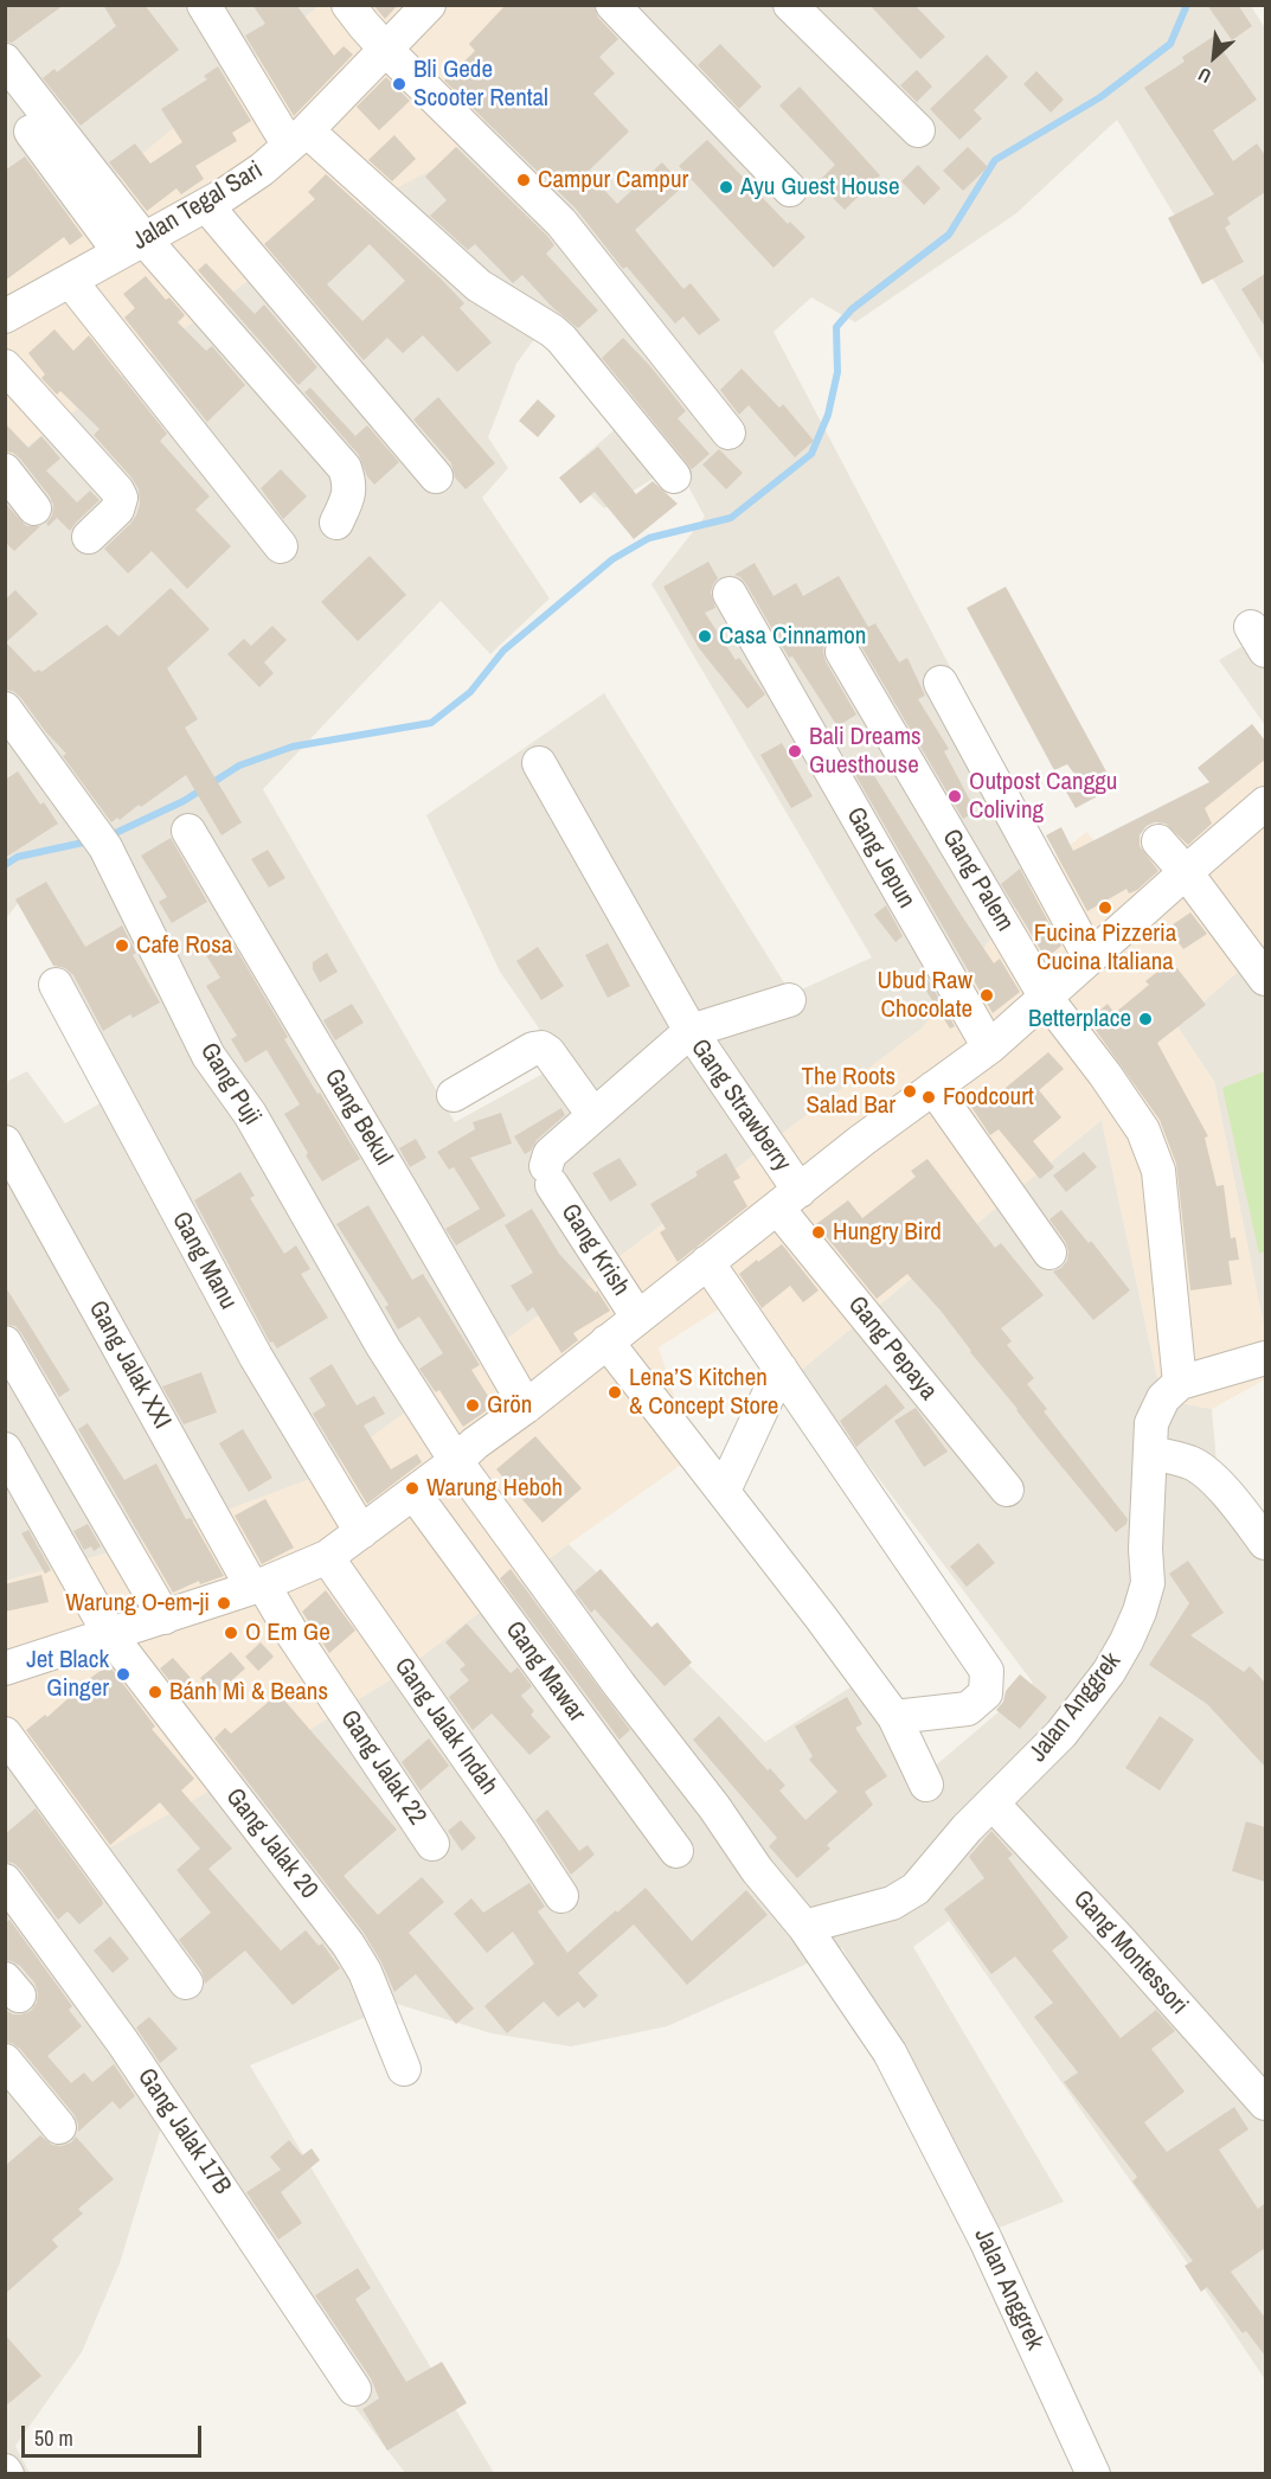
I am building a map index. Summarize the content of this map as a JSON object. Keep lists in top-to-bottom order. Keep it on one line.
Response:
{"streets":{"street":["Jalan Tegal Sari","Gang Jepun","Gang Palem","Gang Puji","Gang Strawberry","Gang Bekul","Gang Krish","Gang Manu","Gang Pepaya","Gang Jalak XXI","Gang Mawar","Jalan Anggrek","Gang Jalak Indah","Gang Jalak 22","Gang Jalak 20","Gang Montessori","Gang Jalak 17B"]},"crossings":[["Gang Palem","Jalan Anggrek"],["Gang Puji","Jalan Anggrek"],["Gang Strawberry","Gang Krish"],["Gang Strawberry","Gang Pepaya"],["Gang Jalak XXI","Gang Jalak 22"],["Jalan Anggrek","Gang Montessori"]],"places":["Bli Gede Scooter Rental","Campur Campur","Ayu Guest House","Casa Cinnamon","Bali Dreams Guesthouse","Outpost Canggu Coliving","Fucina Pizzeria Cucina Italiana","Cafe Rosa","Ubud Raw Chocolate","Betterplace","The Roots Salad Bar","Foodcourt","Hungry Bird","Lena’S Kitchen & Concept Store","Grön","Warung Heboh","Warung O-em-ji","O Em Ge","Jet Black Ginger","Bánh Mì & Beans"],"scale_bar":"50 m","north":"bottom left"}
